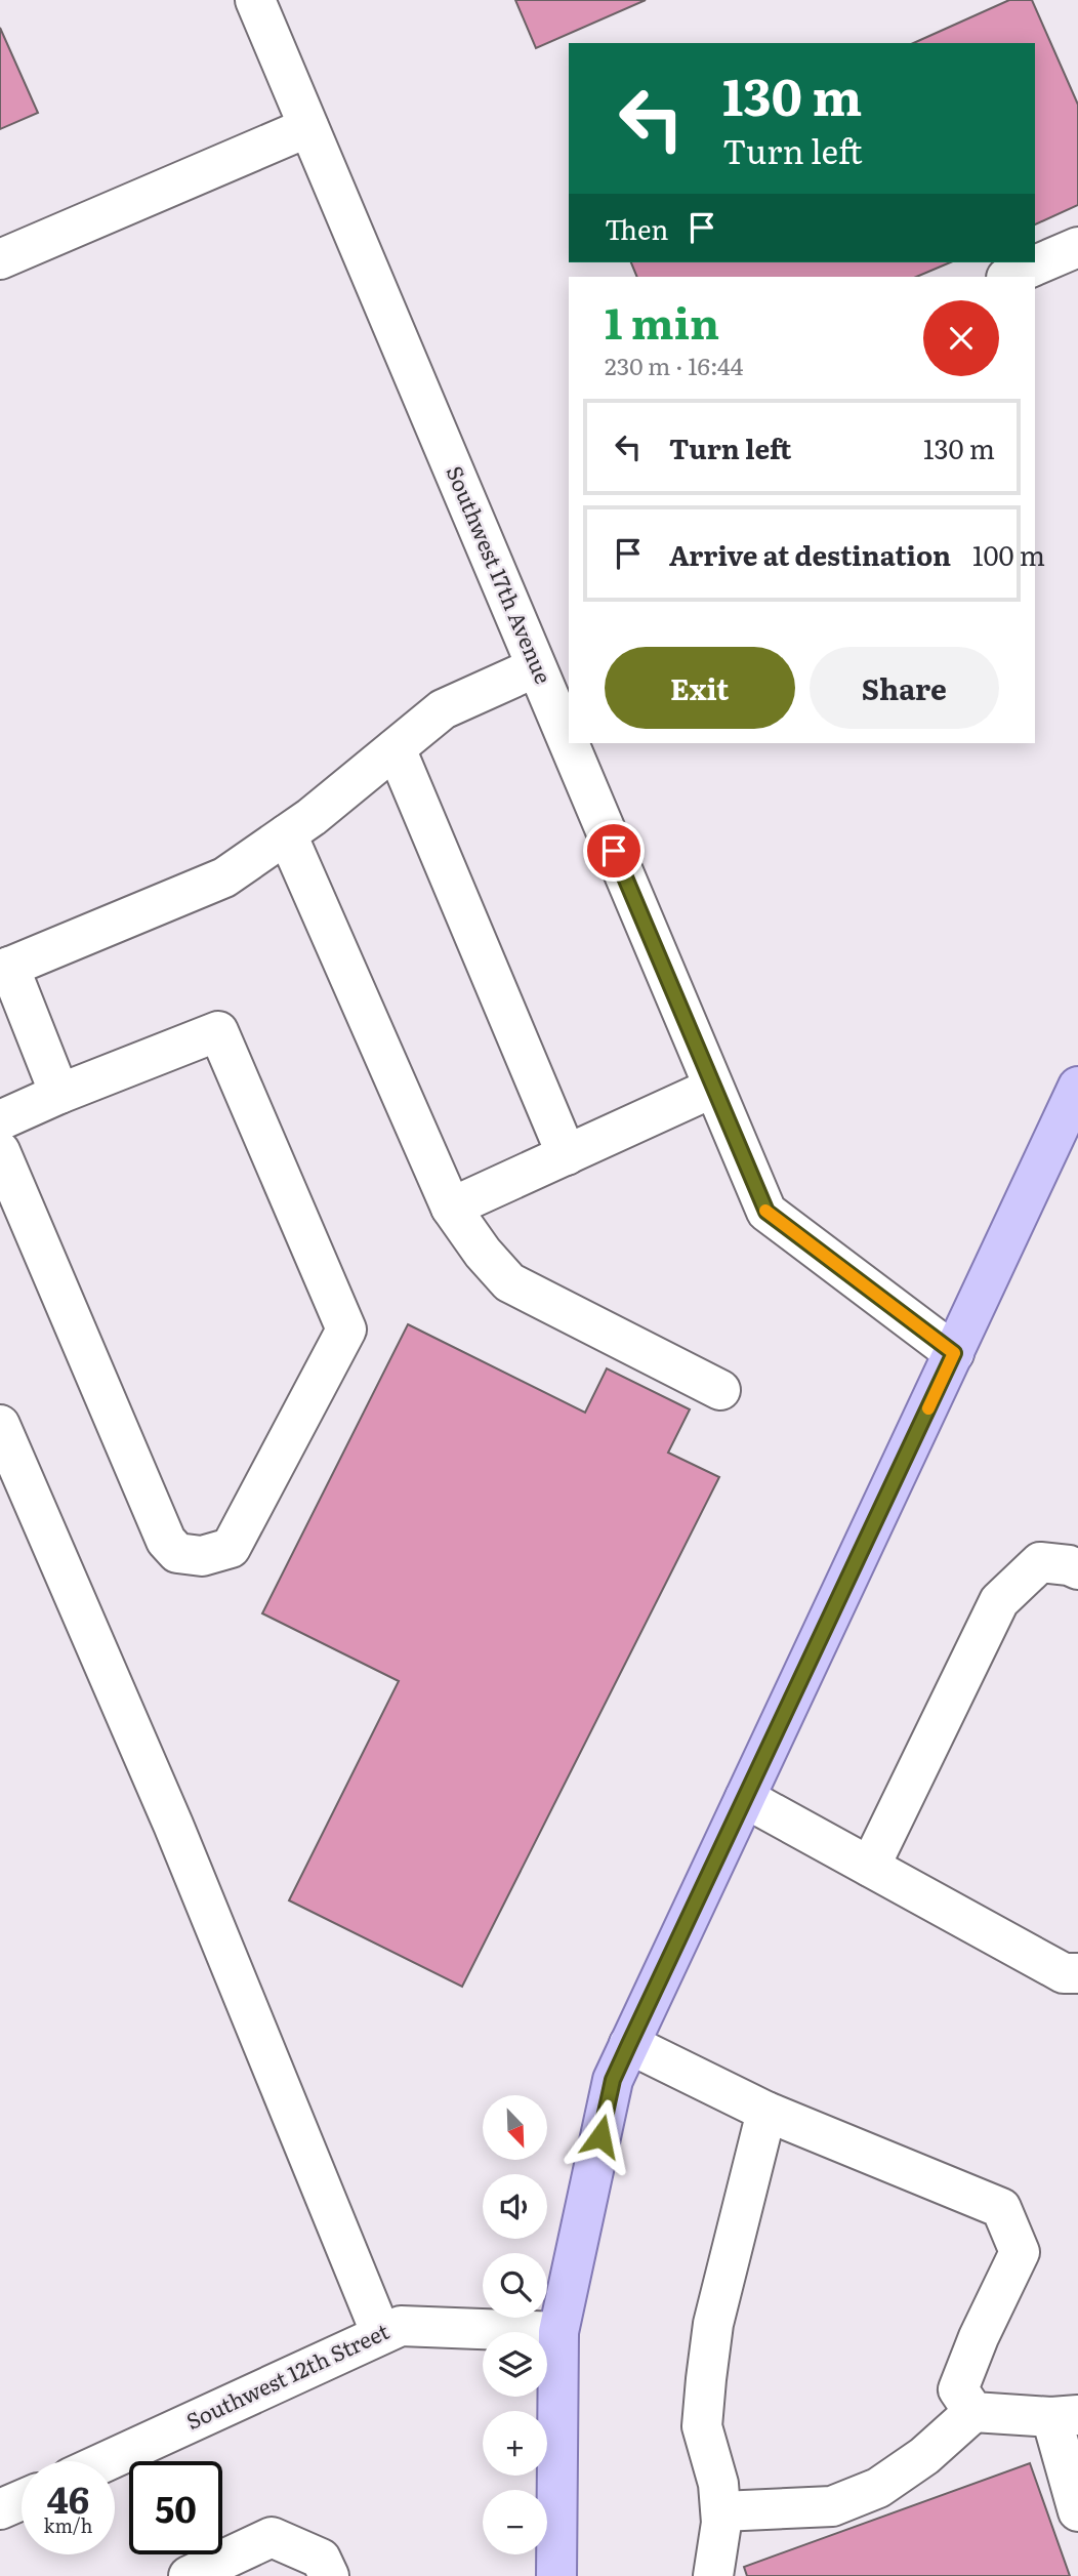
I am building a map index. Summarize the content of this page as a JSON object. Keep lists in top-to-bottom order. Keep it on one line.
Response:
{"streets":{"street":["Southwest 17th Avenue","Southwest 12th Street"]},"north":"bottom right","page":{"turn":["130 m","Turn left"],"then":"Then","heading":["1 min","230 m · 16:44"],"list":[{"name":"Turn left","value":"130 m"},{"name":"Arrive at destination","value":"100 m"}],"buttons":["Exit","Share"],"map_buttons":["+","−"],"speed":"46 km/h","limit":"50"}}
